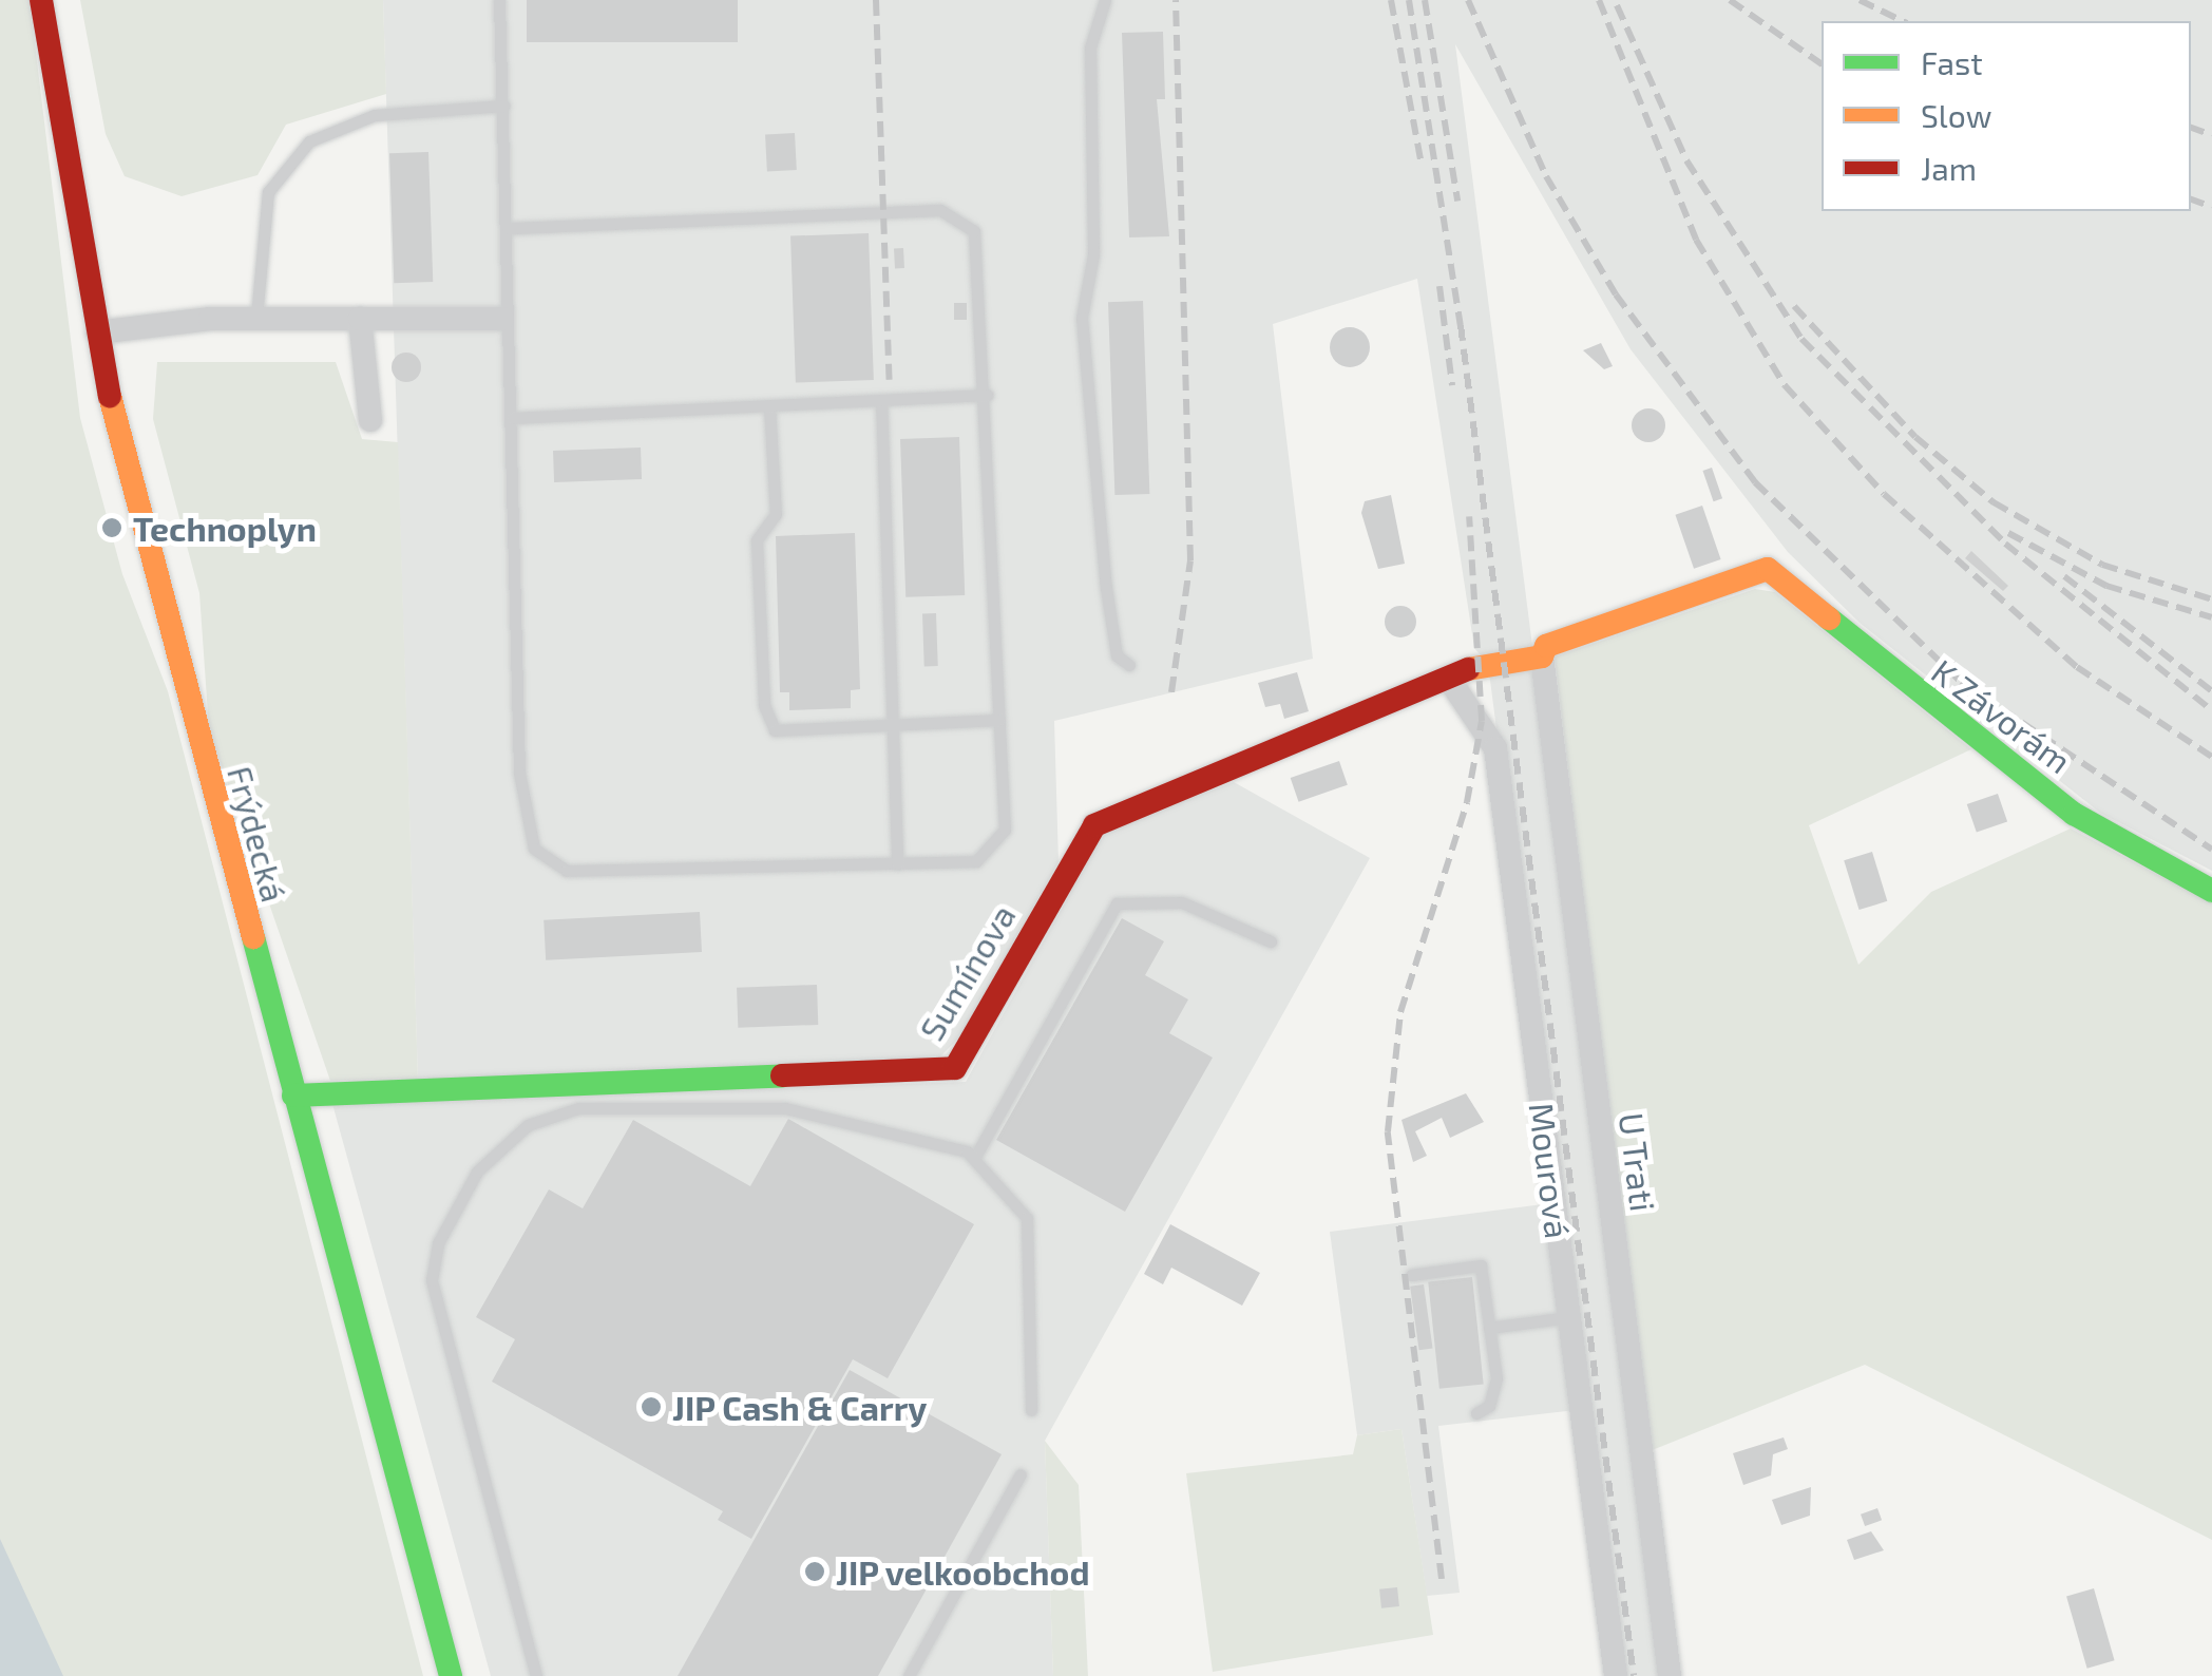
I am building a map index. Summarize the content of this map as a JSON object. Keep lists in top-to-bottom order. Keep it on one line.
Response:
{"streets":{"street":["K Závorám","Frýdecká","Sumínova","U Trati","Mourová"]},"crossings":[["K Závorám","Sumínova"],["K Závorám","U Trati"],["Frýdecká","Sumínova"],["Sumínova","U Trati"],["Sumínova","Mourová"]],"places":["Technoplyn","JIP Cash & Carry","JIP velkoobchod"],"legend":["Fast","Slow","Jam"]}
